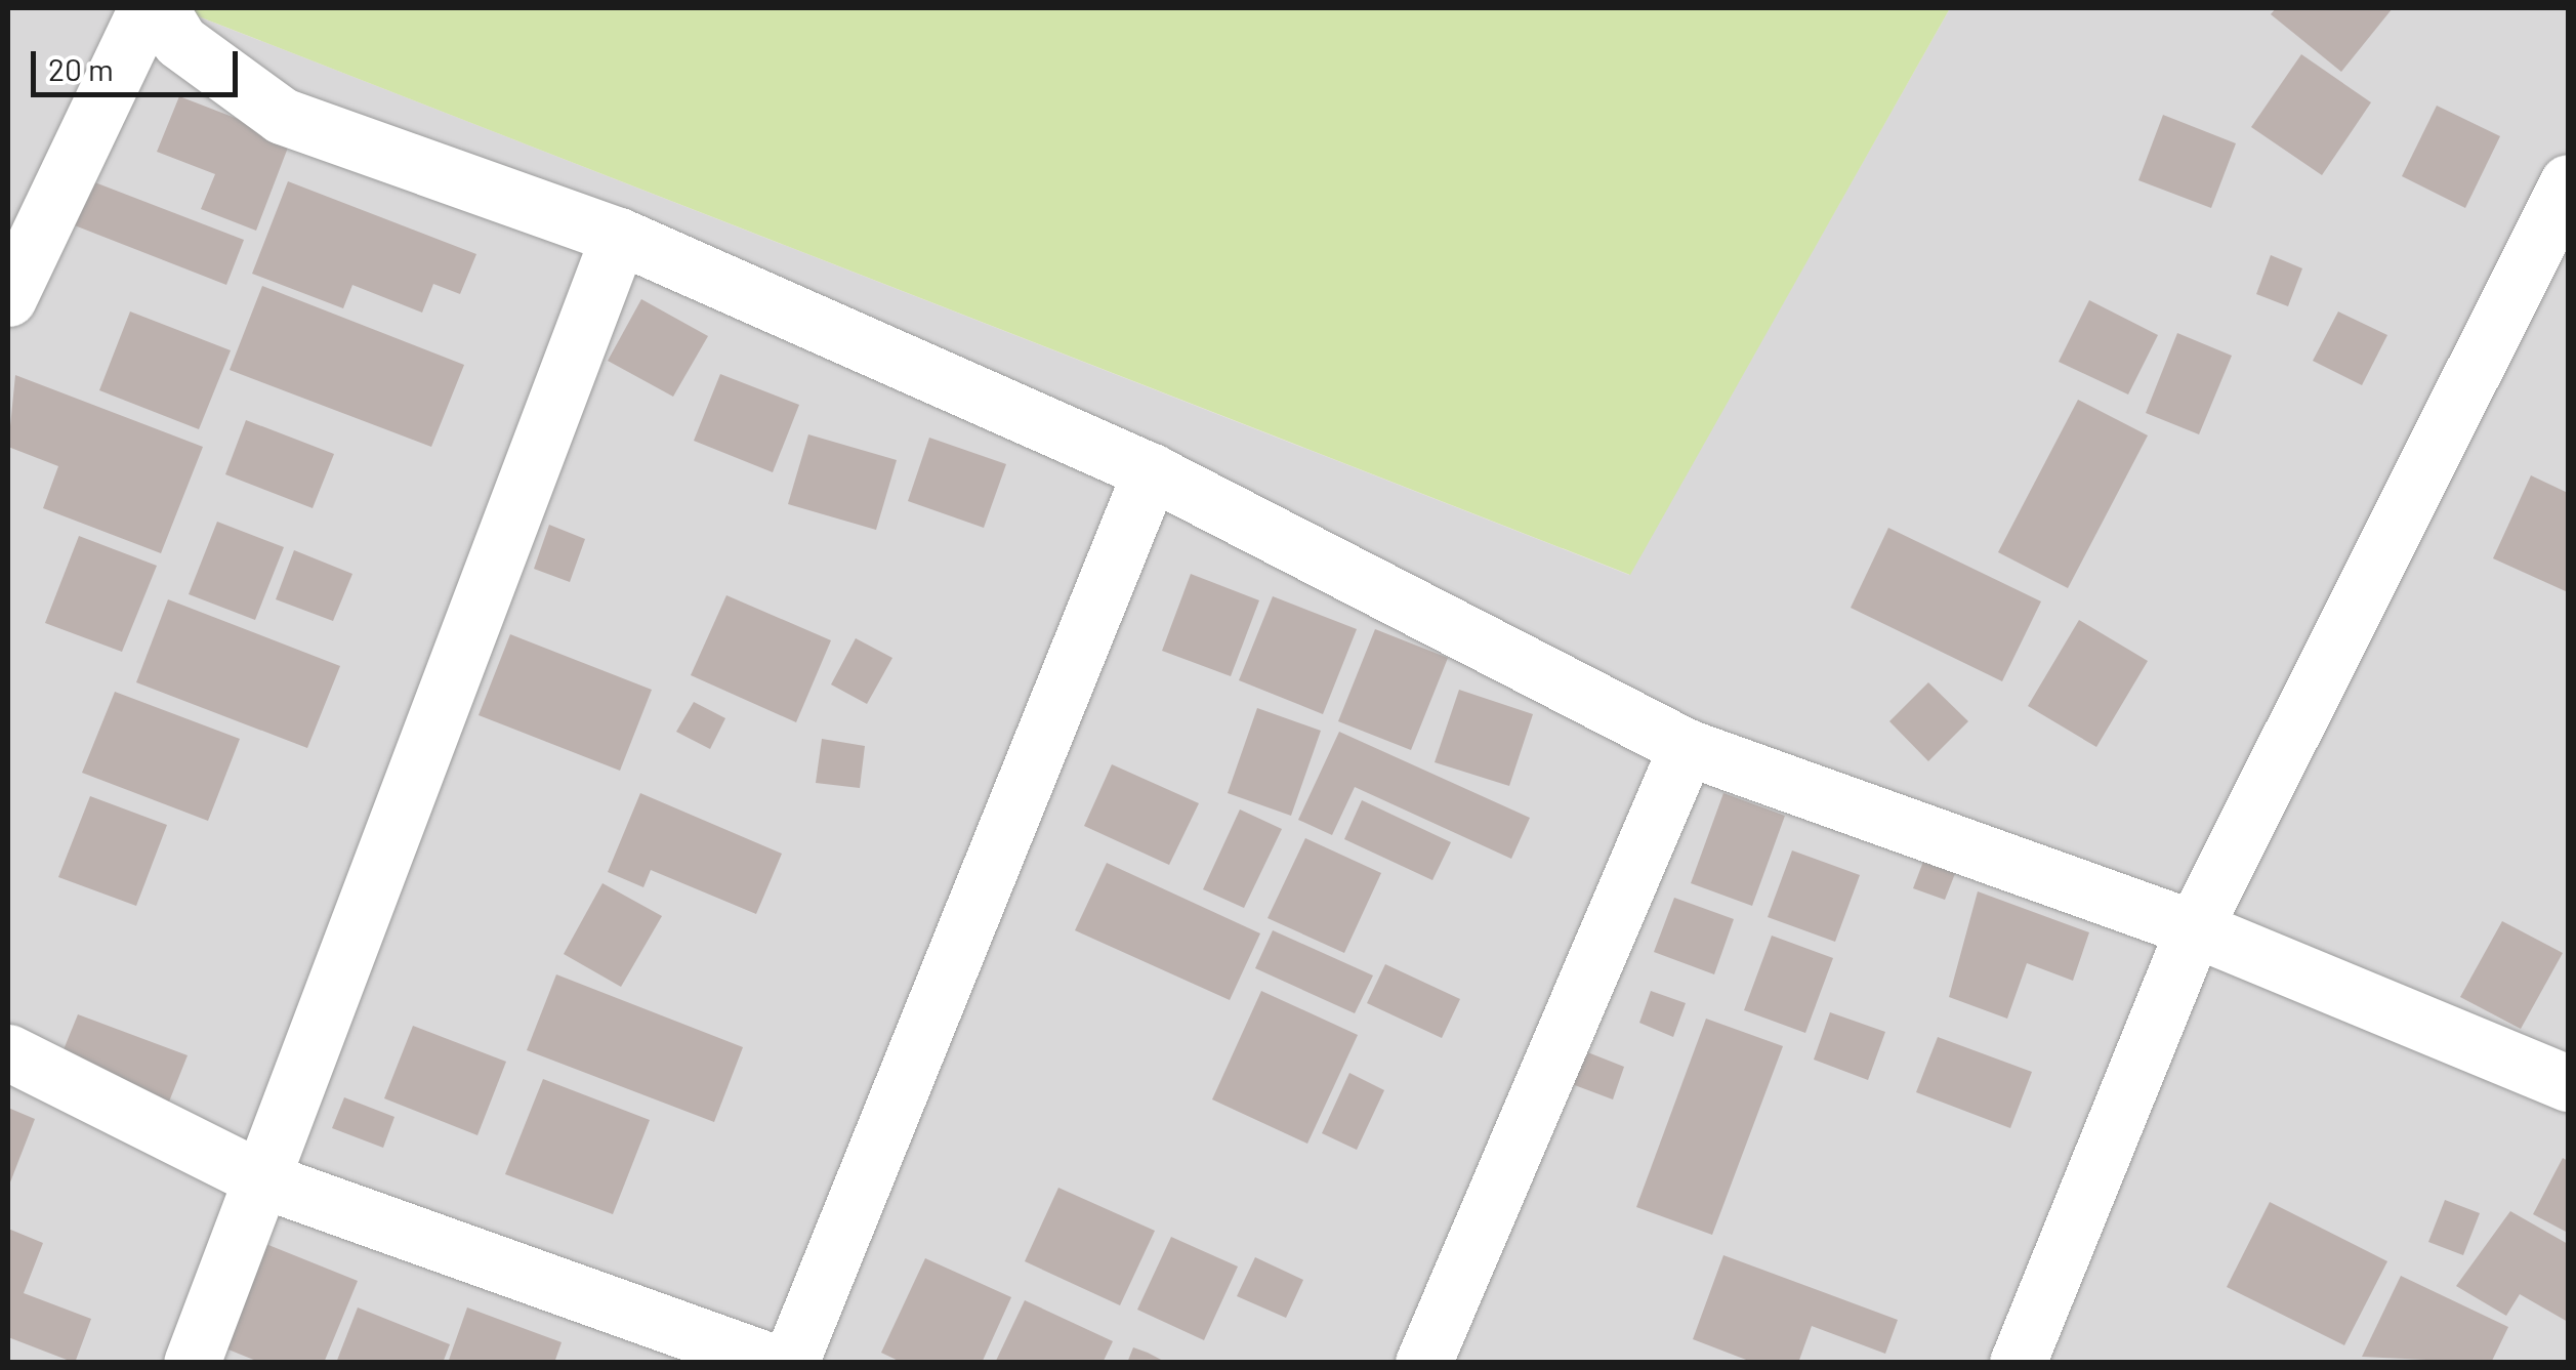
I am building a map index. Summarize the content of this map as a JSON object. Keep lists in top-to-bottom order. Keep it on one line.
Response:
{"scale_bar":"20 m"}
